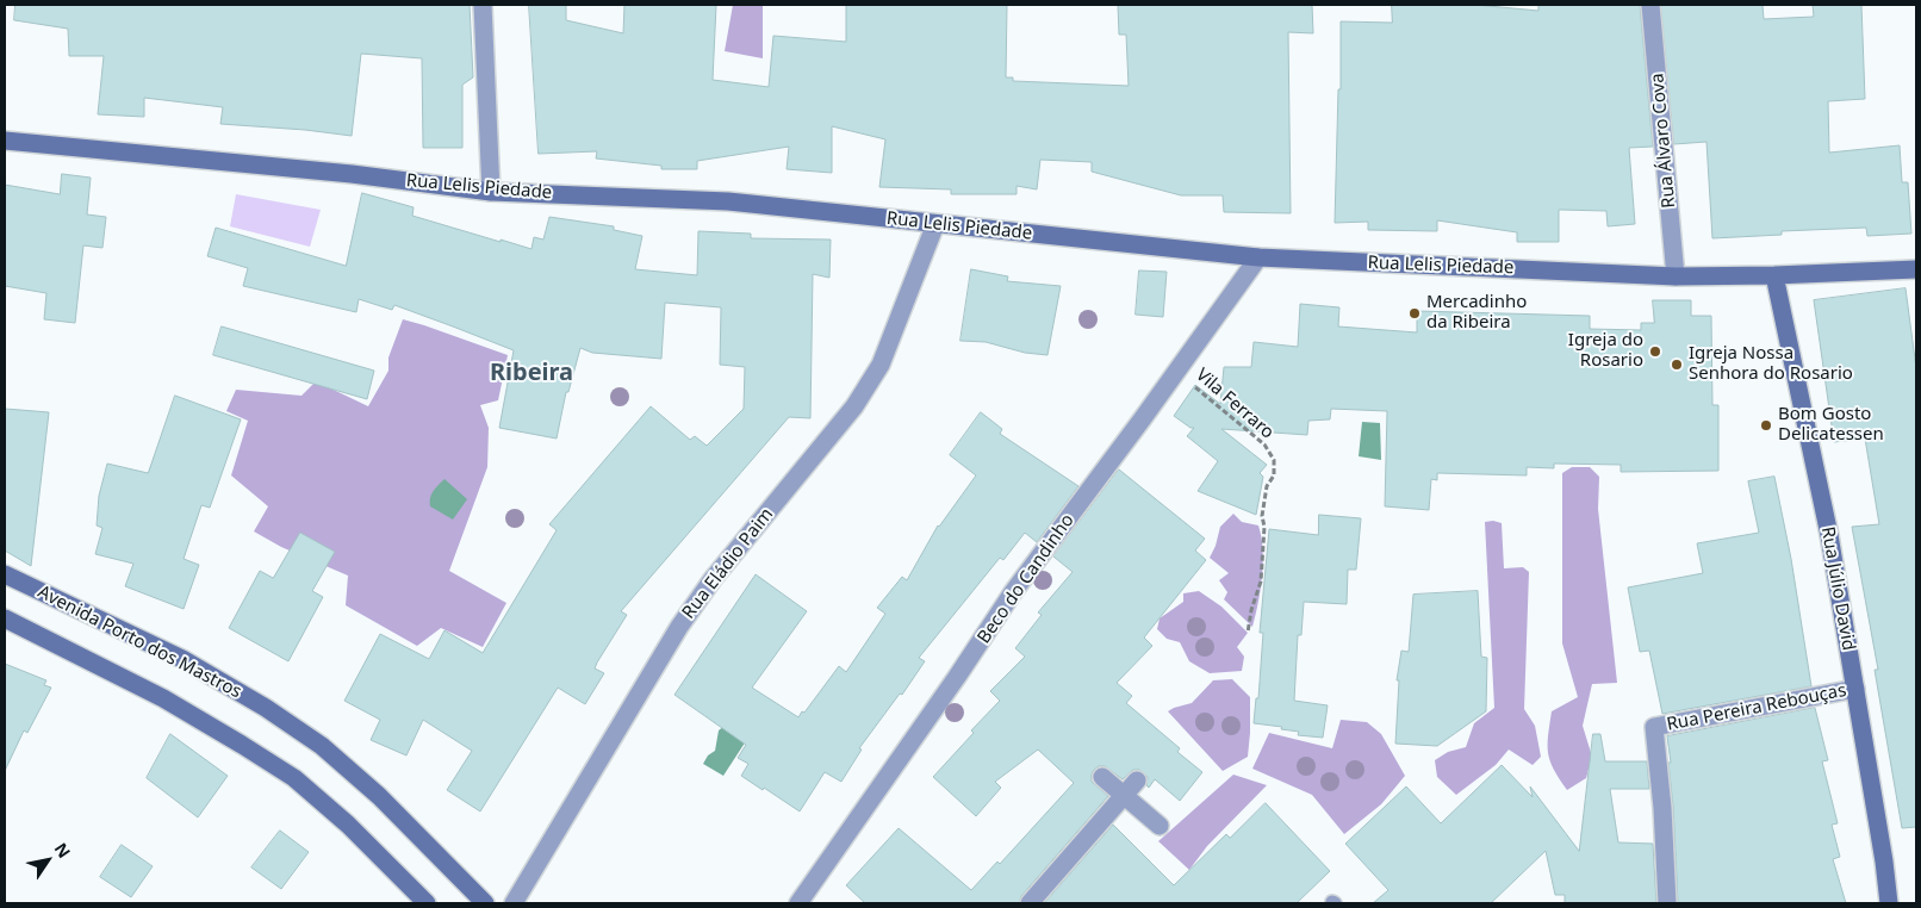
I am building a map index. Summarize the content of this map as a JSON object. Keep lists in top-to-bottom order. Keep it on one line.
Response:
{"streets":{"main road":["Rua Lelis Piedade","Rua Júlio David","Avenida Porto dos Mastros"],"street":["Rua Álvaro Cova","Rua Eládio Paim","Beco do Candinho","Rua Pereira Rebouças"],"path":["Vila Ferraro"]},"crossings":[["Rua Álvaro Cova","Rua Lelis Piedade"],["Rua Lelis Piedade","Rua Eládio Paim"],["Rua Lelis Piedade","Beco do Candinho"],["Rua Lelis Piedade","Rua Júlio David"],["Vila Ferraro","Beco do Candinho"],["Rua Júlio David","Rua Pereira Rebouças"]],"districts":["Ribeira"],"places":["Mercadinho da Ribeira","Igreja do Rosario","Igreja Nossa Senhora do Rosario","Bom Gosto Delicatessen"],"north":"top right"}
